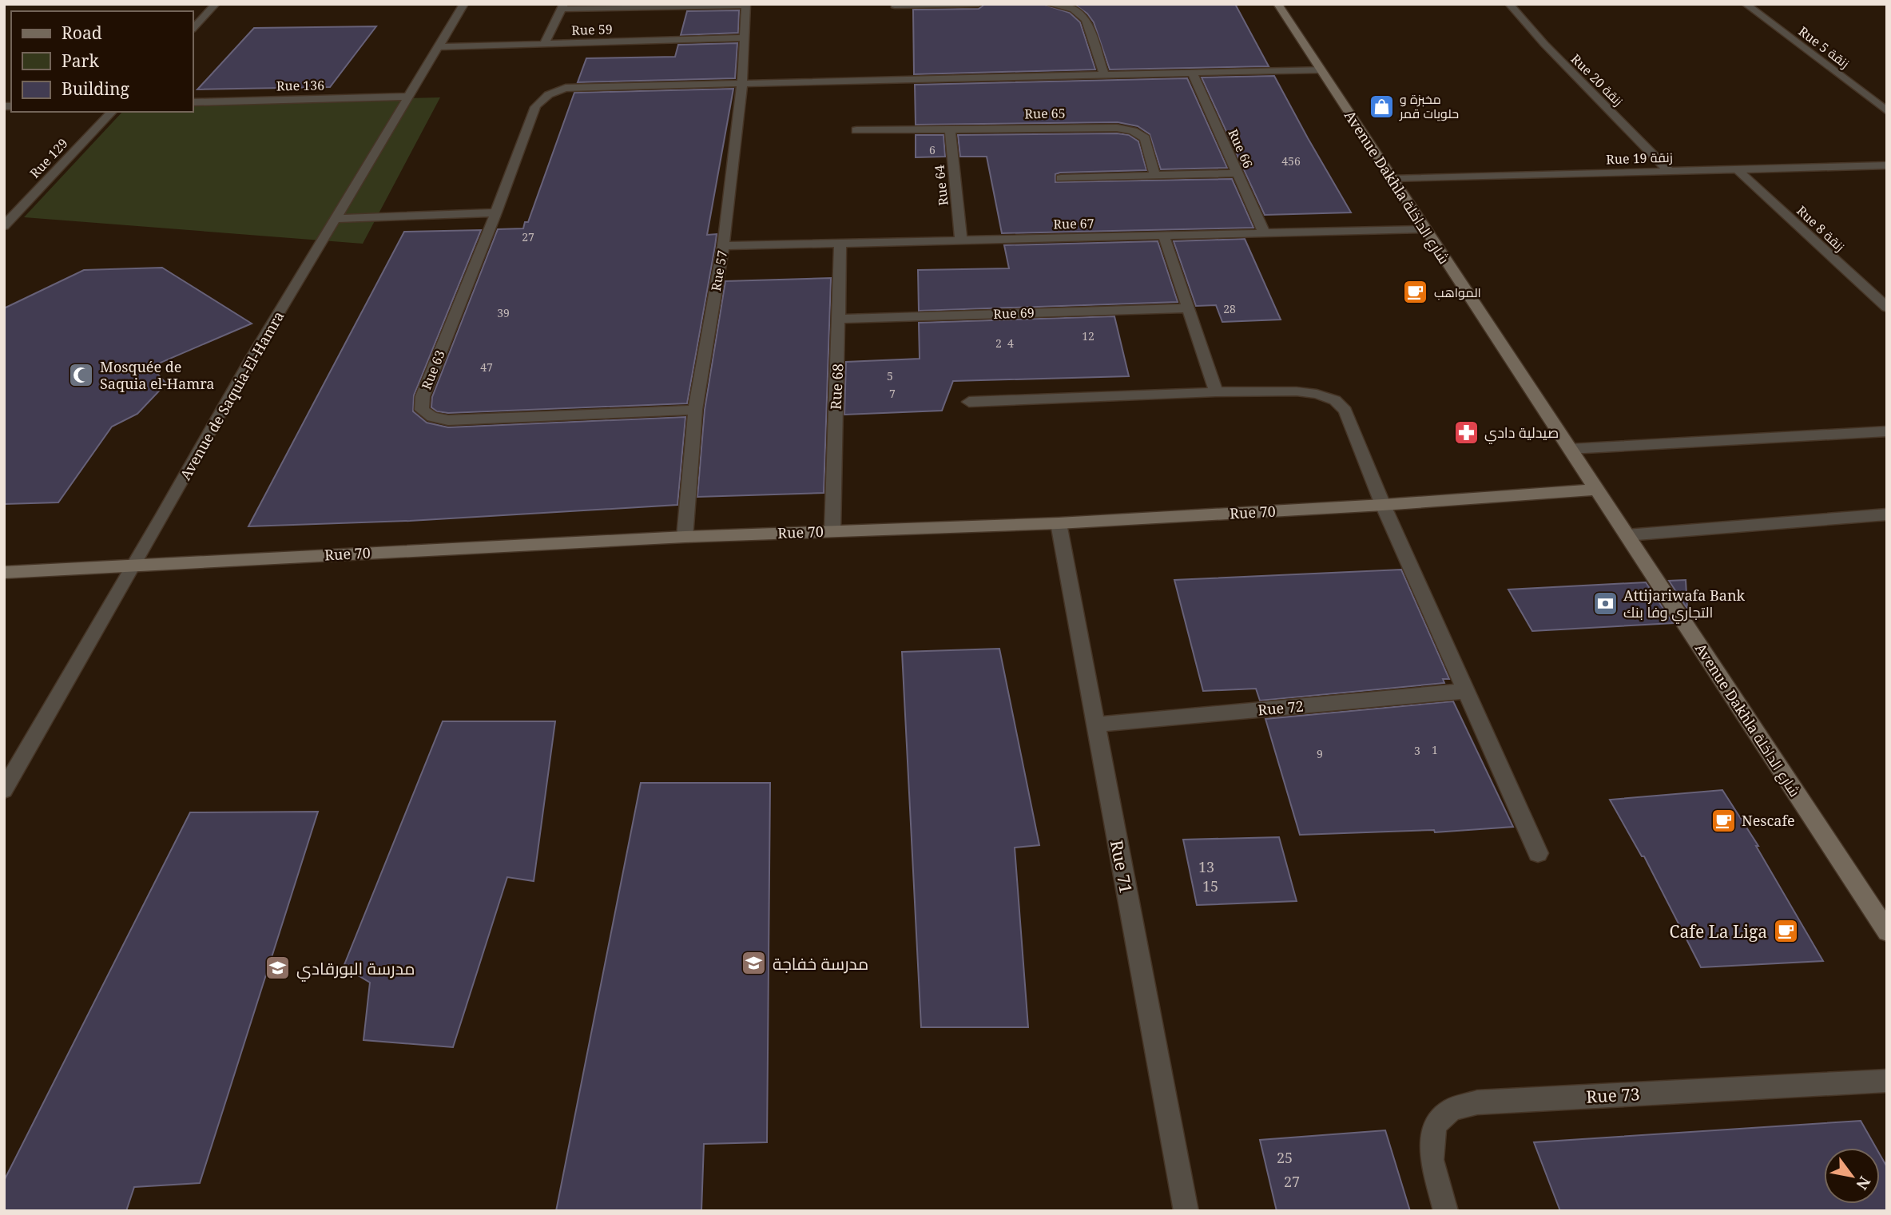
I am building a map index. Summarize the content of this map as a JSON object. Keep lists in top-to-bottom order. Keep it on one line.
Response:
{"streets":{"street":["Rue 59","Rue 5 زنقة","Rue 20 زنقة","Rue 136","Rue 65","Rue 66","Rue 129","Rue 19 زنقة","Rue 64","Avenue Dakhla شارع الداخلة","Rue 67","Rue 8 زنقة","Rue 57","Rue 69","Rue 63","Rue 68","Avenue de Saquia-El-Hamra","Rue 70","Rue 72","Rue 71","Rue 73"]},"crossings":[["Rue 59","Rue 57"],["Rue 59","Avenue de Saquia-El-Hamra"],["Rue 20 زنقة","Rue 19 زنقة"],["Rue 136","Avenue de Saquia-El-Hamra"],["Rue 65","Rue 64"],["Rue 66","Rue 67"],["Rue 19 زنقة","Avenue Dakhla شارع الداخلة"],["Rue 19 زنقة","Rue 8 زنقة"],["Rue 64","Rue 67"],["Avenue Dakhla شارع الداخلة","Rue 67"],["Avenue Dakhla شارع الداخلة","Rue 70"],["Rue 67","Rue 57"],["Rue 67","Rue 68"],["Rue 57","Rue 63"],["Rue 57","Rue 70"],["Rue 69","Rue 68"],["Rue 68","Rue 70"],["Avenue de Saquia-El-Hamra","Rue 70"],["Rue 70","Rue 71"],["Rue 72","Rue 71"]],"places":{"shop":["مخبزة و حلويات قمر"],"cafe":["المواهب","Nescafe","Cafe La Liga"],"mosque":["Mosquée de Saquia el-Hamra"],"pharmacy":["صيدلية دادي"],"bank":["Attijariwafa Bank التجاري وفا بنك"],"school or university":["مدرسة خفاجة","مدرسة البورقادي"]},"house_numbers":["6","456","27","28","39","12","2","4","47","5","7","1","3","9","13","15","25","27"],"legend":["Road","Park","Building"],"north":"bottom right"}
